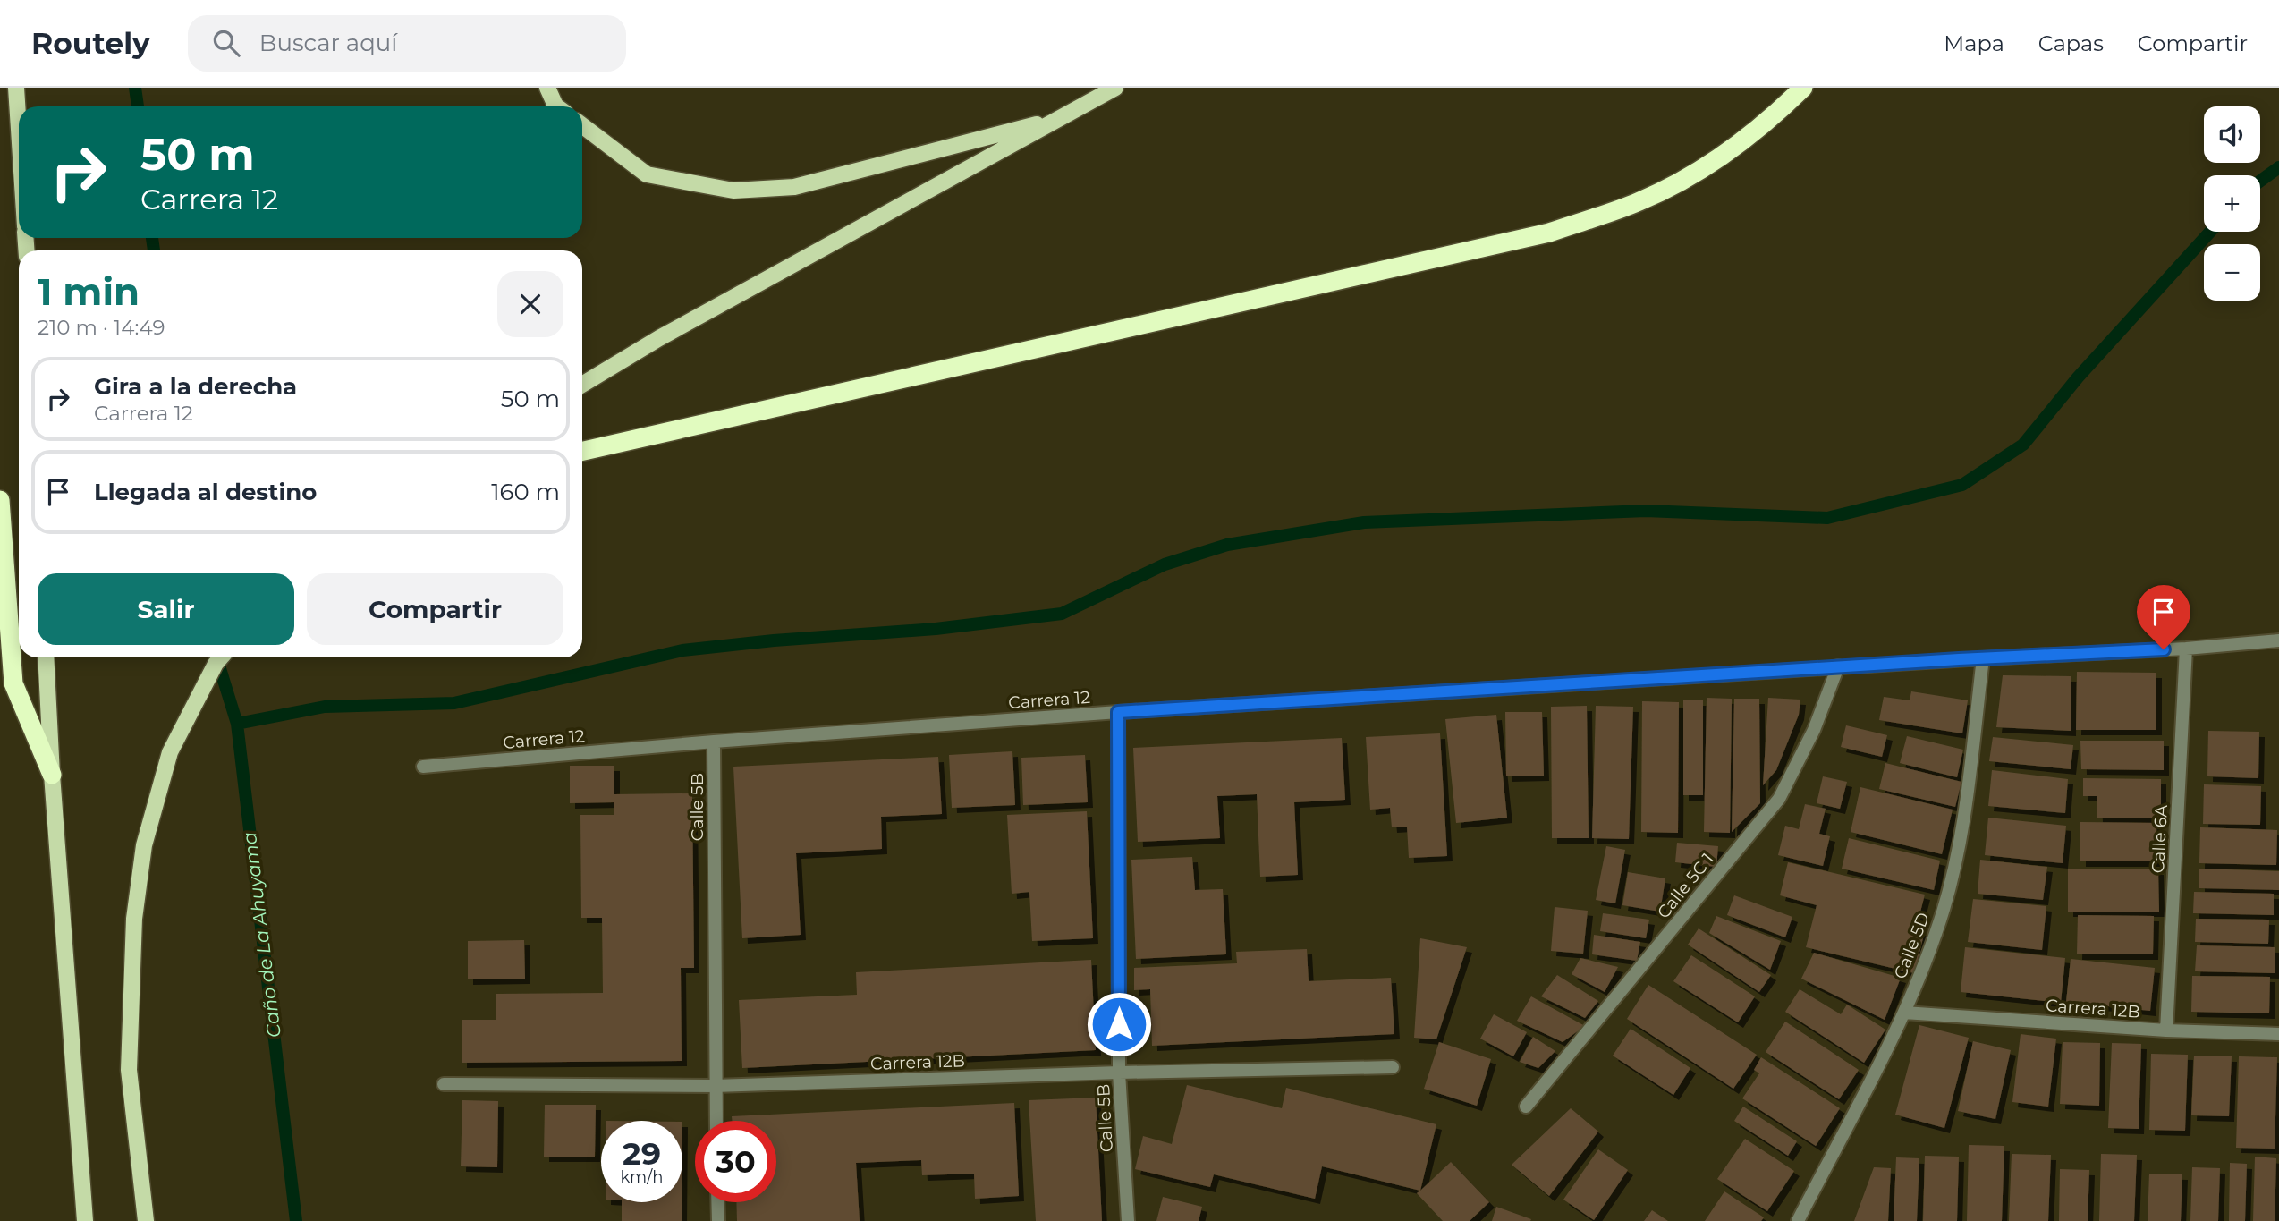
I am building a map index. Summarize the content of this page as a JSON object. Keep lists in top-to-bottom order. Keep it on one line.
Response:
{"streets":{"street":["Carrera 12","Calle 5B","Calle 6A","Calle 5C 1","Calle 5D","Carrera 12B"]},"crossings":[["Carrera 12","Calle 5B"],["Carrera 12","Calle 6A"],["Carrera 12","Calle 5C 1"],["Carrera 12","Calle 5D"],["Calle 5B","Carrera 12B"],["Calle 6A","Carrera 12B"],["Calle 5D","Carrera 12B"]],"water":["Caño de La Ahuyama"],"page":{"header":"Routely","search":"Buscar aquí","nav":["Mapa","Capas","Compartir"],"map_buttons":["+","−"],"turn":["50 m","Carrera 12"],"heading":["1 min","210 m · 14:49"],"list":[{"name":"Gira a la derecha","note":"Carrera 12","value":"50 m"},{"name":"Llegada al destino","value":"160 m"}],"buttons":["Salir","Compartir"],"speed":"29 km/h","limit":"30"}}
